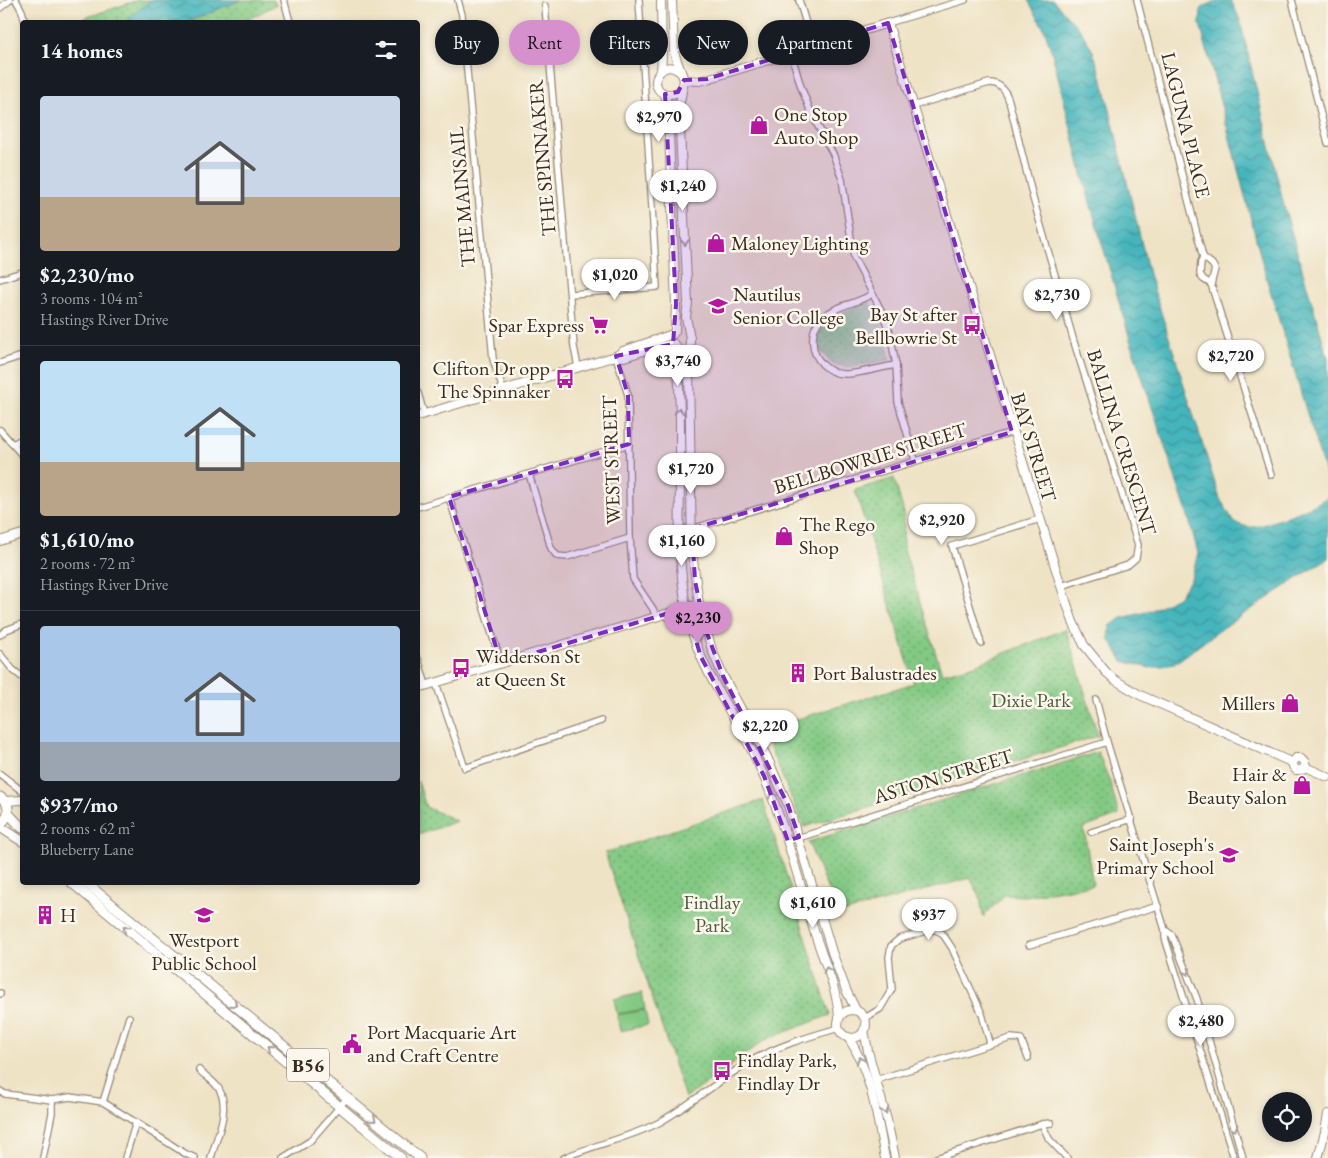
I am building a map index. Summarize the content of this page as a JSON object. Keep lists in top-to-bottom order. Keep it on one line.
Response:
{"streets":{"main road":["BAY STREET","B56"],"street":["LAGUNA PLACE","THE SPINNAKER","THE MAINSAIL","BALLINA CRESCENT","BELLBOWRIE STREET","WEST STREET","ASTON STREET"]},"crossings":[["BALLINA CRESCENT","BAY STREET"],["BAY STREET","BELLBOWRIE STREET"]],"parks":["Dixie Park","Findlay Park"],"places":{"shop":["One Stop Auto Shop","Maloney Lighting","The Rego Shop","Millers","Hair & Beauty Salon"],"school or university":["Nautilus Senior College","Saint Joseph's Primary School","Westport Public School"],"supermarket":["Spar Express"],"bus stop":["Bay St after Bellbowrie St","Clifton Dr opp The Spinnaker","Widderson St at Queen St","Findlay Park, Findlay Dr"],"building":["Port Balustrades","H"],"public building":["Port Macquarie Art and Craft Centre"]},"page":{"chip":["Buy","Rent","Filters","New","Apartment"],"heading":"14 homes","list":[{"name":"$2,230/mo","note":"3 rooms · 104 m² · Hastings River Drive"},{"name":"$1,610/mo","note":"2 rooms · 72 m² · Hastings River Drive"},{"name":"$937/mo","note":"2 rooms · 62 m² · Blueberry Lane"}],"price":["$2,970","$1,240","$1,020","$2,730","$2,720","$3,740","$1,720","$2,920","$1,160","$2,230","$2,220","$1,610","$937","$2,480"]}}
